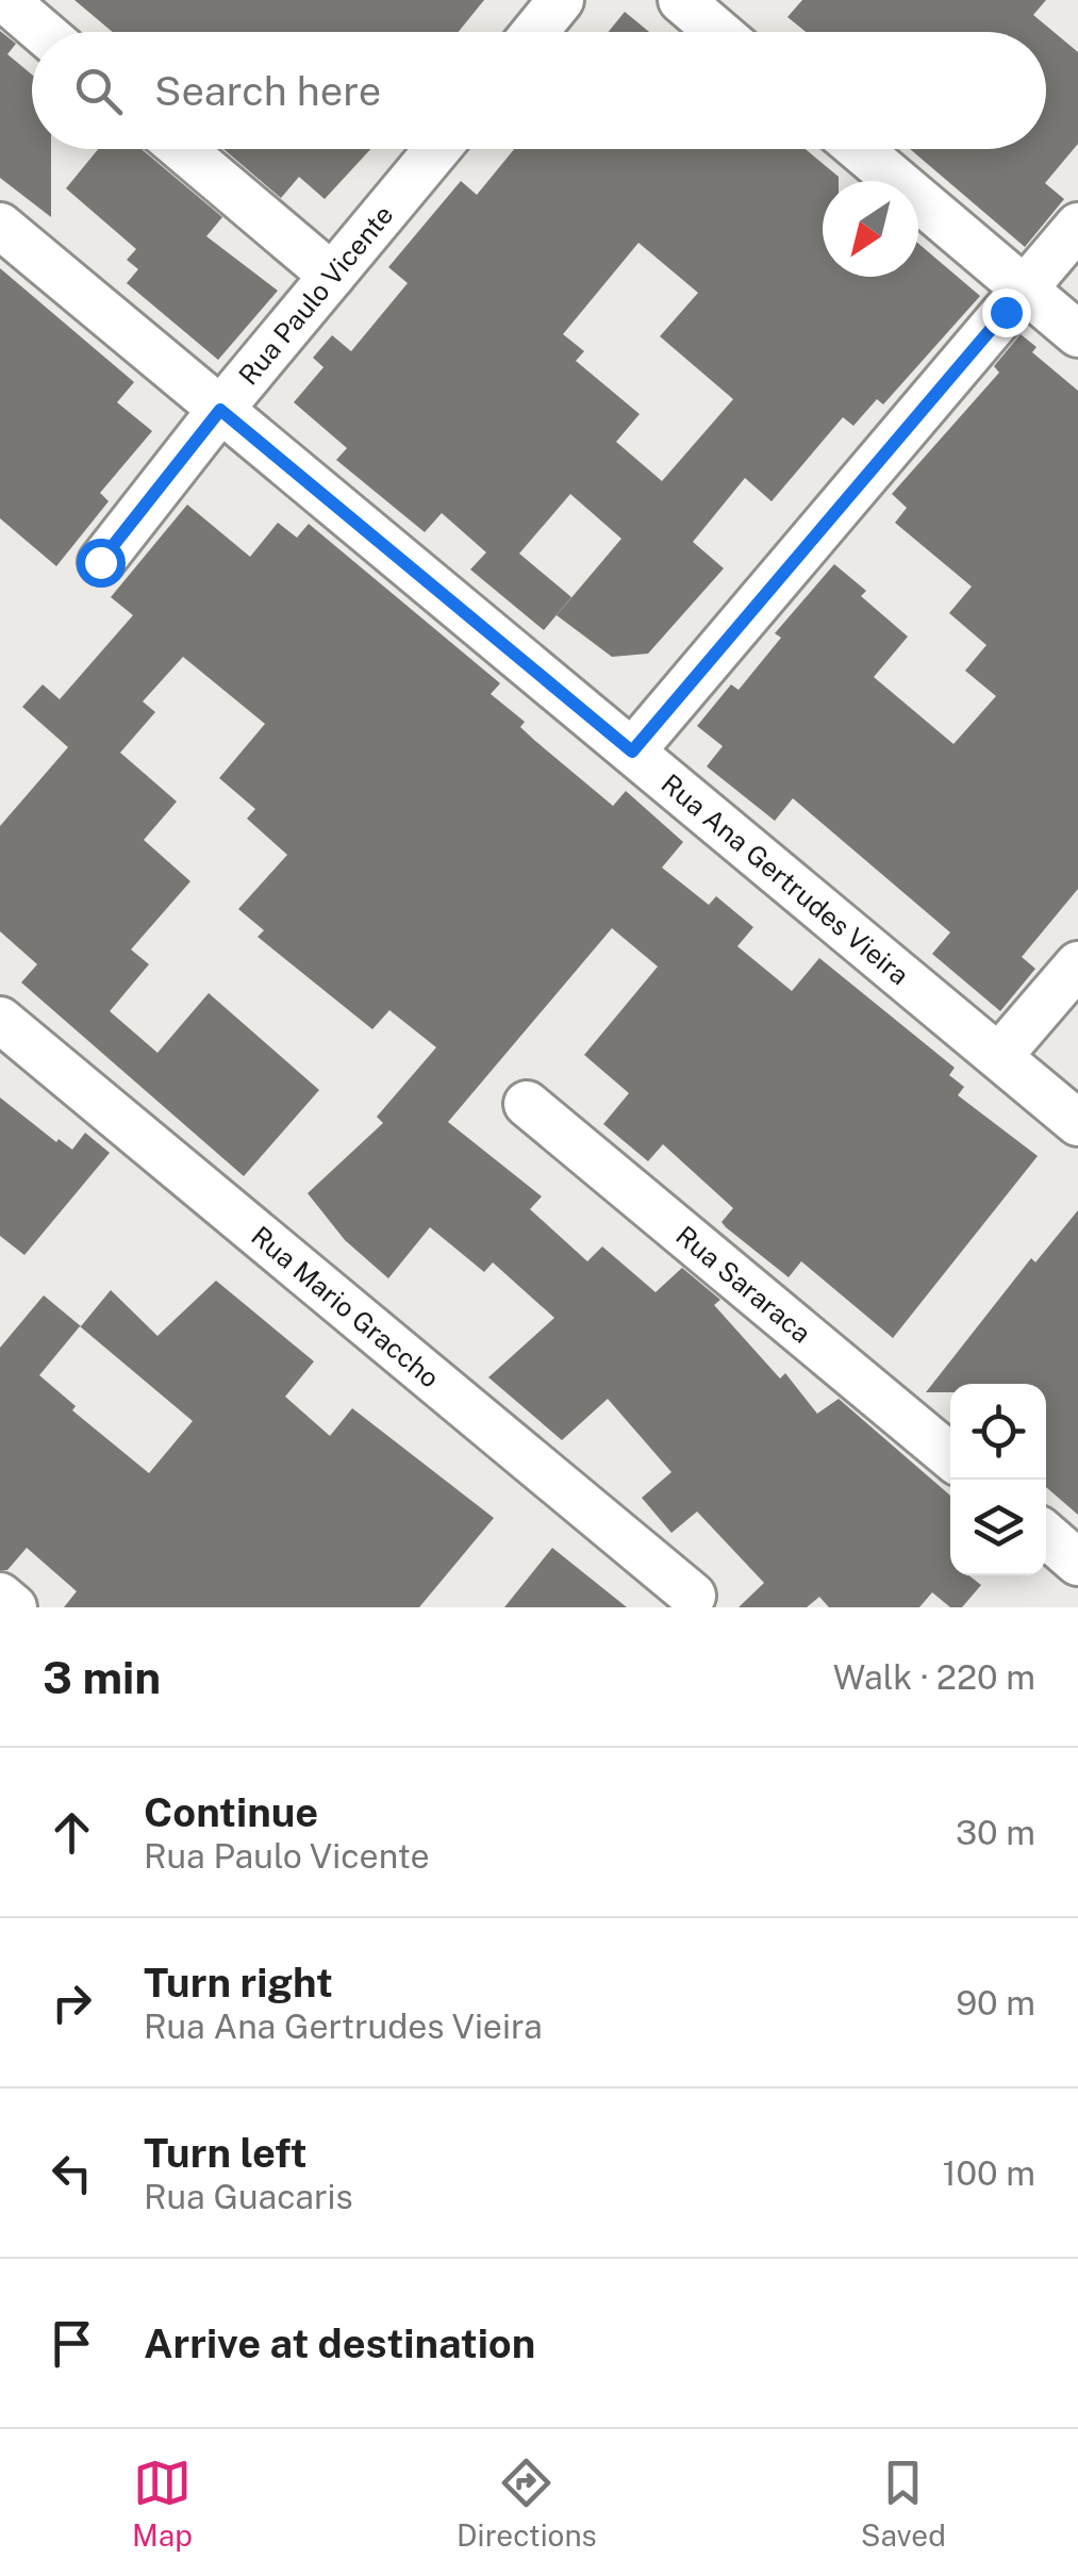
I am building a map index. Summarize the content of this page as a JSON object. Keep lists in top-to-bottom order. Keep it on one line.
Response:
{"streets":{"street":["Rua Paulo Vicente","Rua Ana Gertrudes Vieira","Rua Sararaca","Rua Mario Graccho"]},"crossings":[["Rua Paulo Vicente","Rua Ana Gertrudes Vieira"]],"north":"bottom left","page":{"search":"Search here","heading":["3 min","Walk · 220 m"],"list":[["Continue","Rua Paulo Vicente","30 m"],["Turn right","Rua Ana Gertrudes Vieira","90 m"],["Turn left","Rua Guacaris","100 m"],"Arrive at destination"],"nav":["Map","Directions","Saved"]}}
